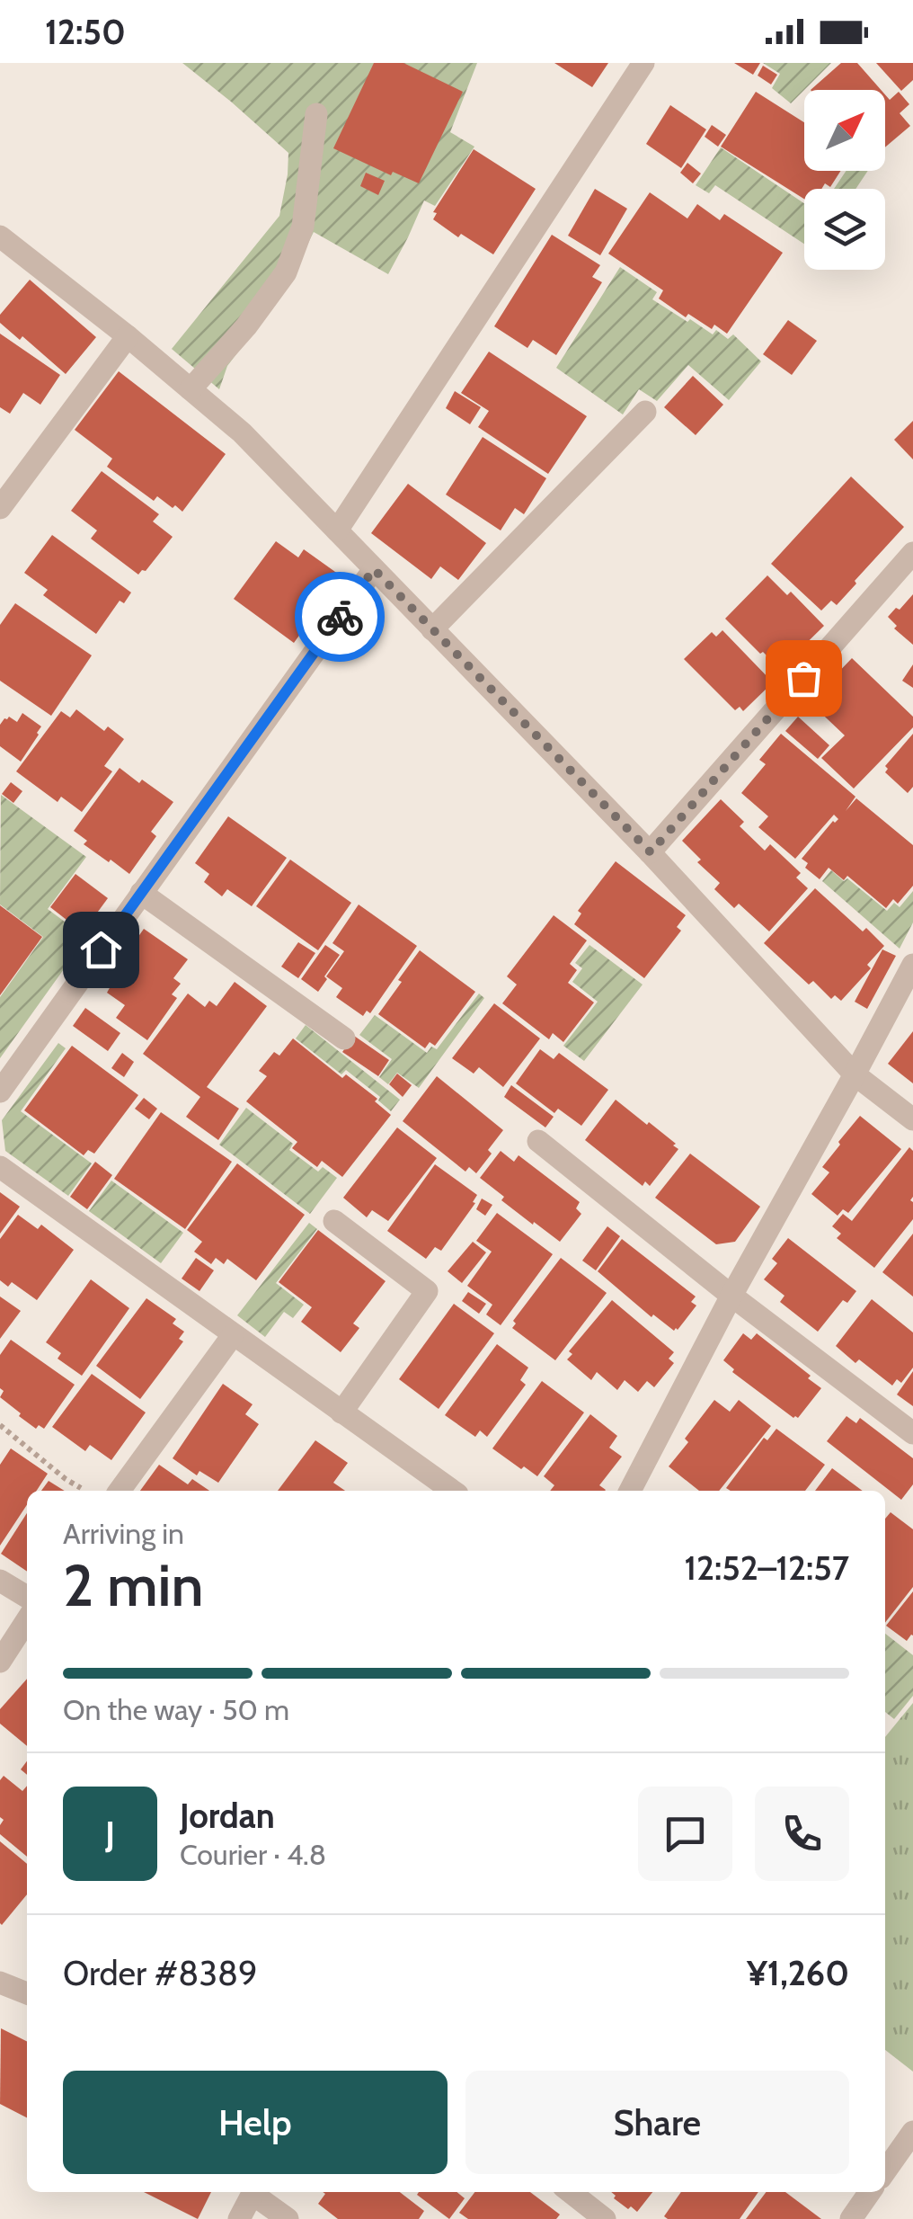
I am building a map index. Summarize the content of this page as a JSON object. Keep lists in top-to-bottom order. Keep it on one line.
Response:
{"north":"top right","page":{"status":"12:50","heading":["2 min","Arriving in","12:52–12:57"],"panel":["Jordan","Courier · 4.8","Order #8389","¥1,260"],"bar":"On the way · 50 m","round":"J","buttons":["Help","Share"]}}
